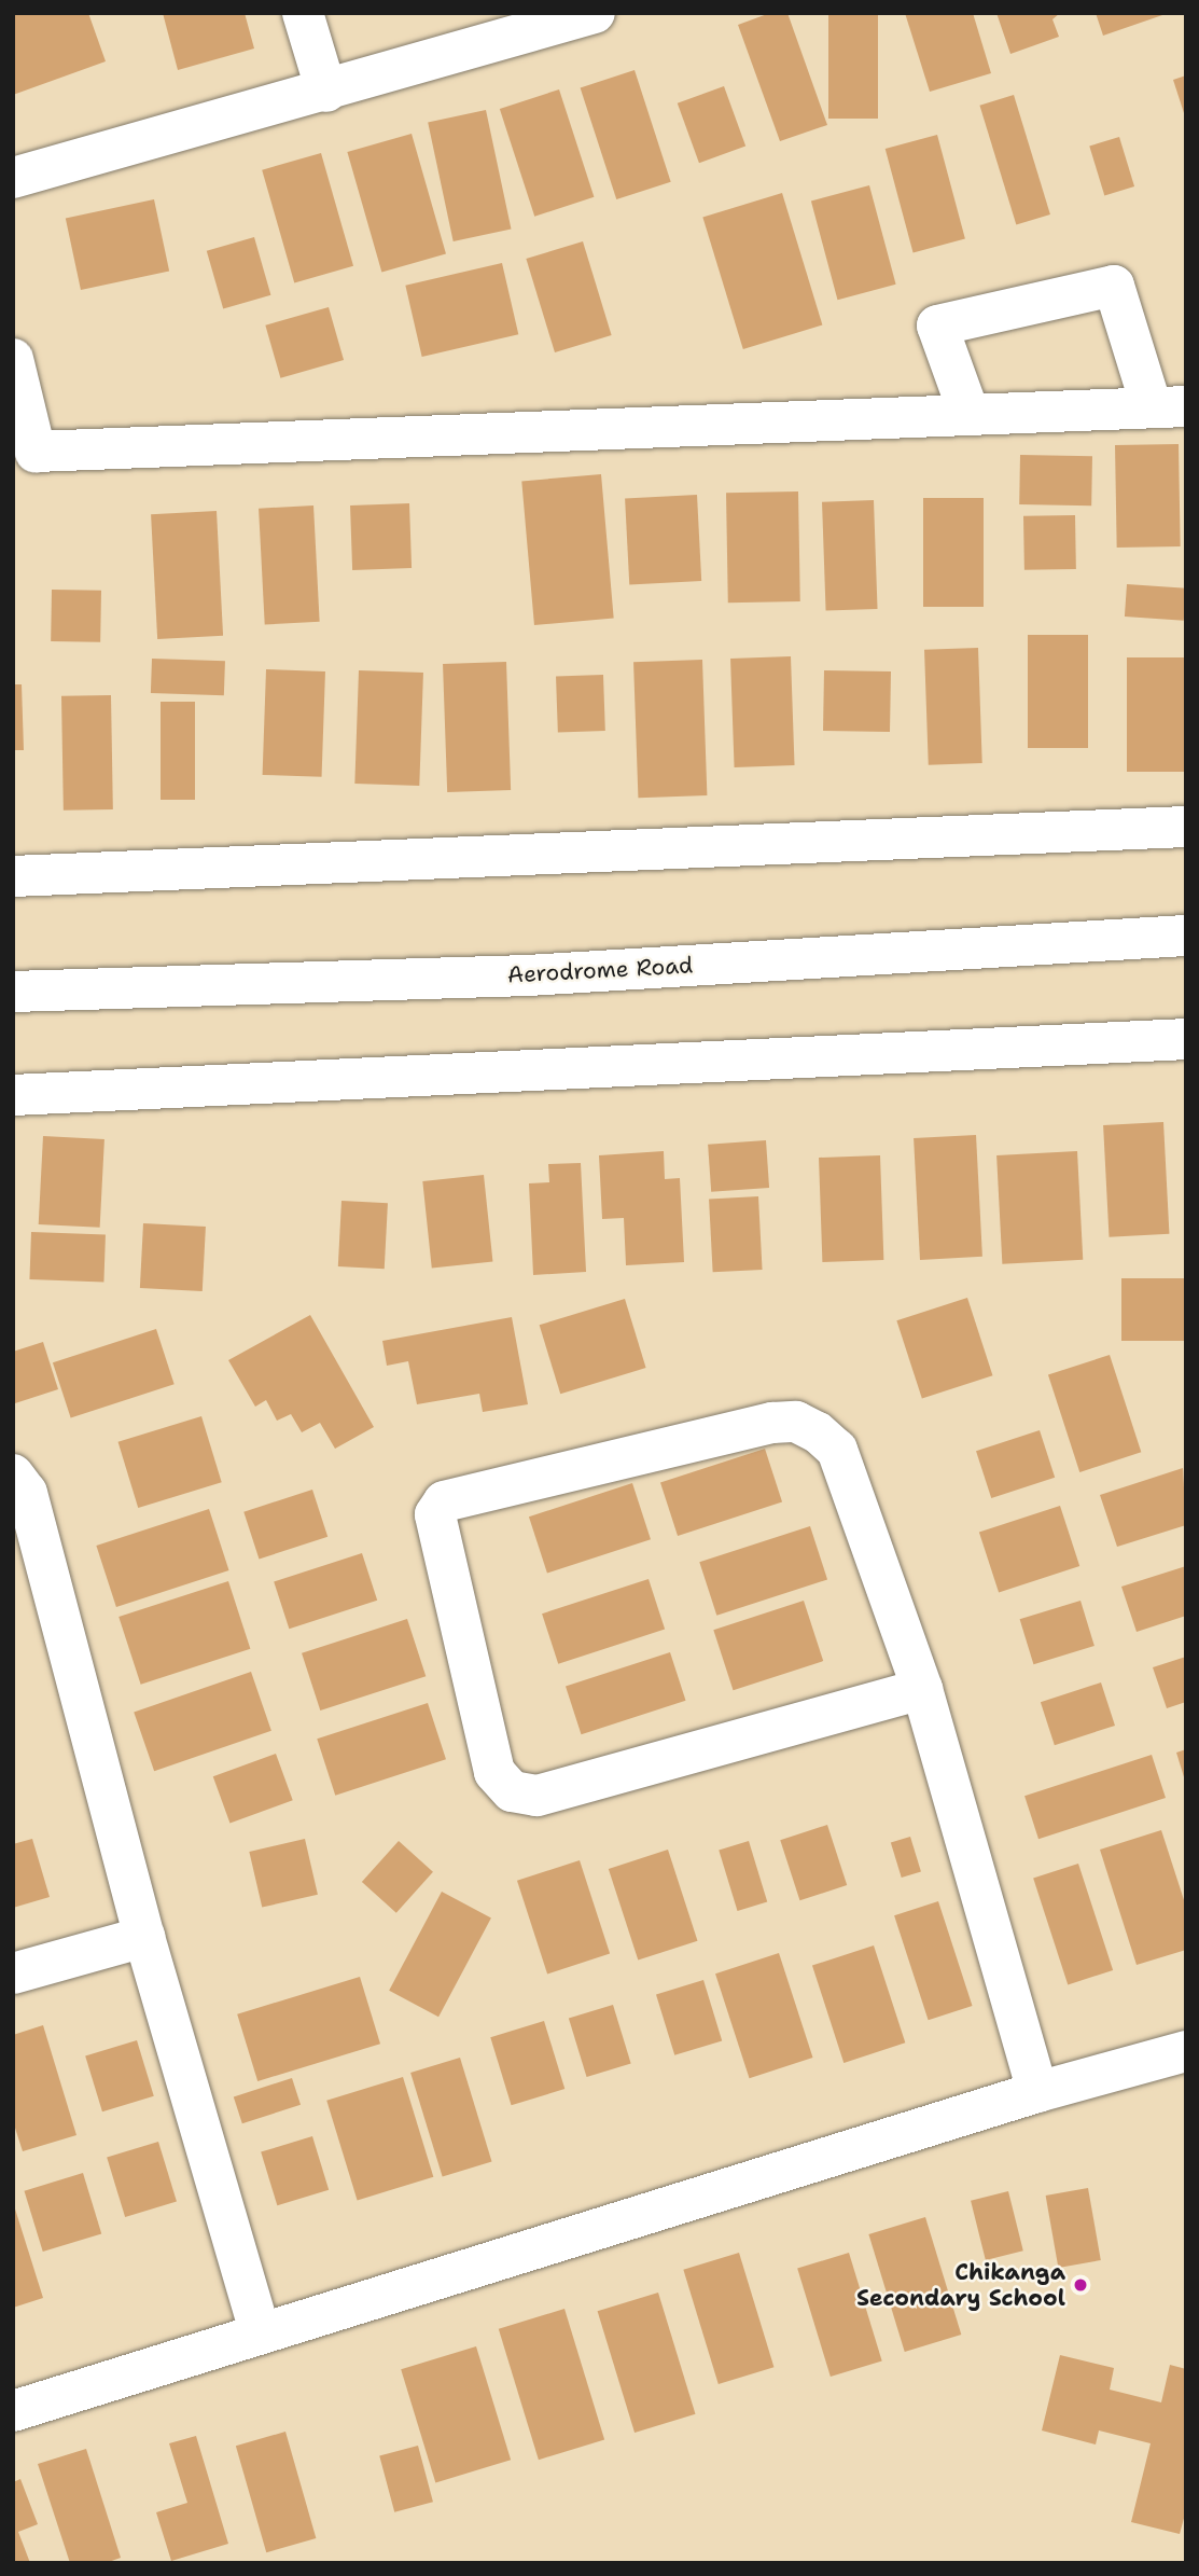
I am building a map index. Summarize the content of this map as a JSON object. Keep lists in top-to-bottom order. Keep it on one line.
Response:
{"streets":{"street":["Aerodrome Road"]},"places":["Chikanga Secondary School"]}
